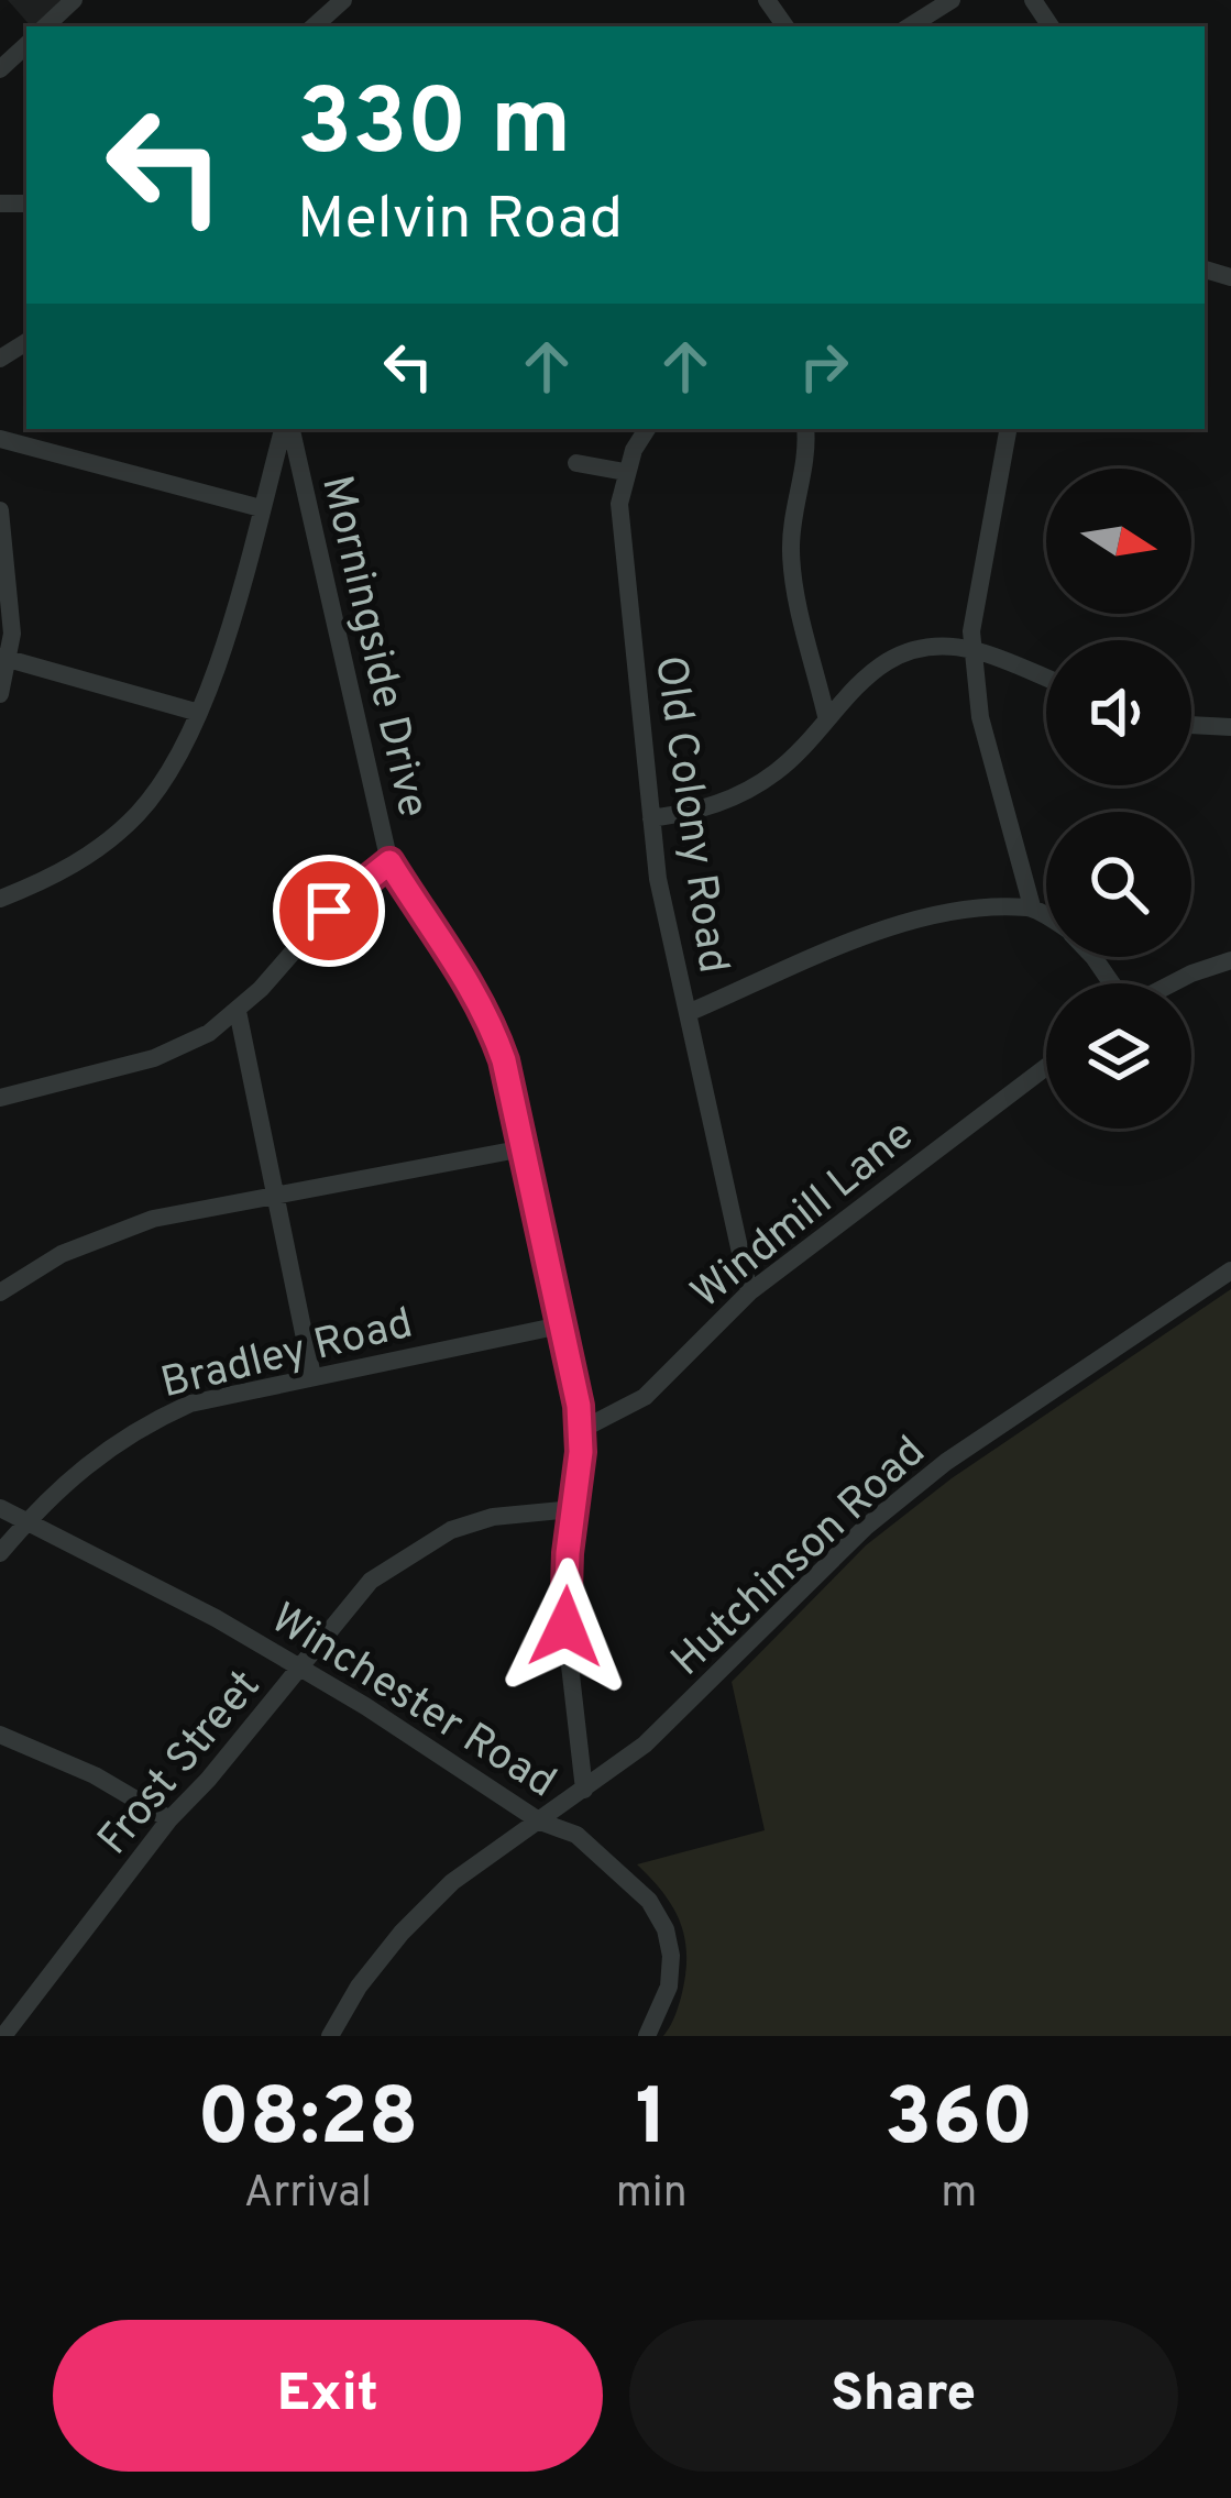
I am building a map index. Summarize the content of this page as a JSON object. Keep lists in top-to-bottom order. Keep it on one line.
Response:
{"streets":{"street":["Morningside Drive","Old Colony Road","Windmill Lane","Bradley Road","Hutchinson Road","Winchester Road","Frost Street"]},"crossings":[["Morningside Drive","Windmill Lane"],["Morningside Drive","Bradley Road"],["Morningside Drive","Hutchinson Road"],["Morningside Drive","Frost Street"],["Old Colony Road","Windmill Lane"],["Bradley Road","Winchester Road"],["Hutchinson Road","Winchester Road"],["Winchester Road","Frost Street"]],"north":"right","page":{"turn":["330 m","Melvin Road"],"eta":["08:28","Arrival","1","min","360","m"],"buttons":["Exit","Share"]}}
